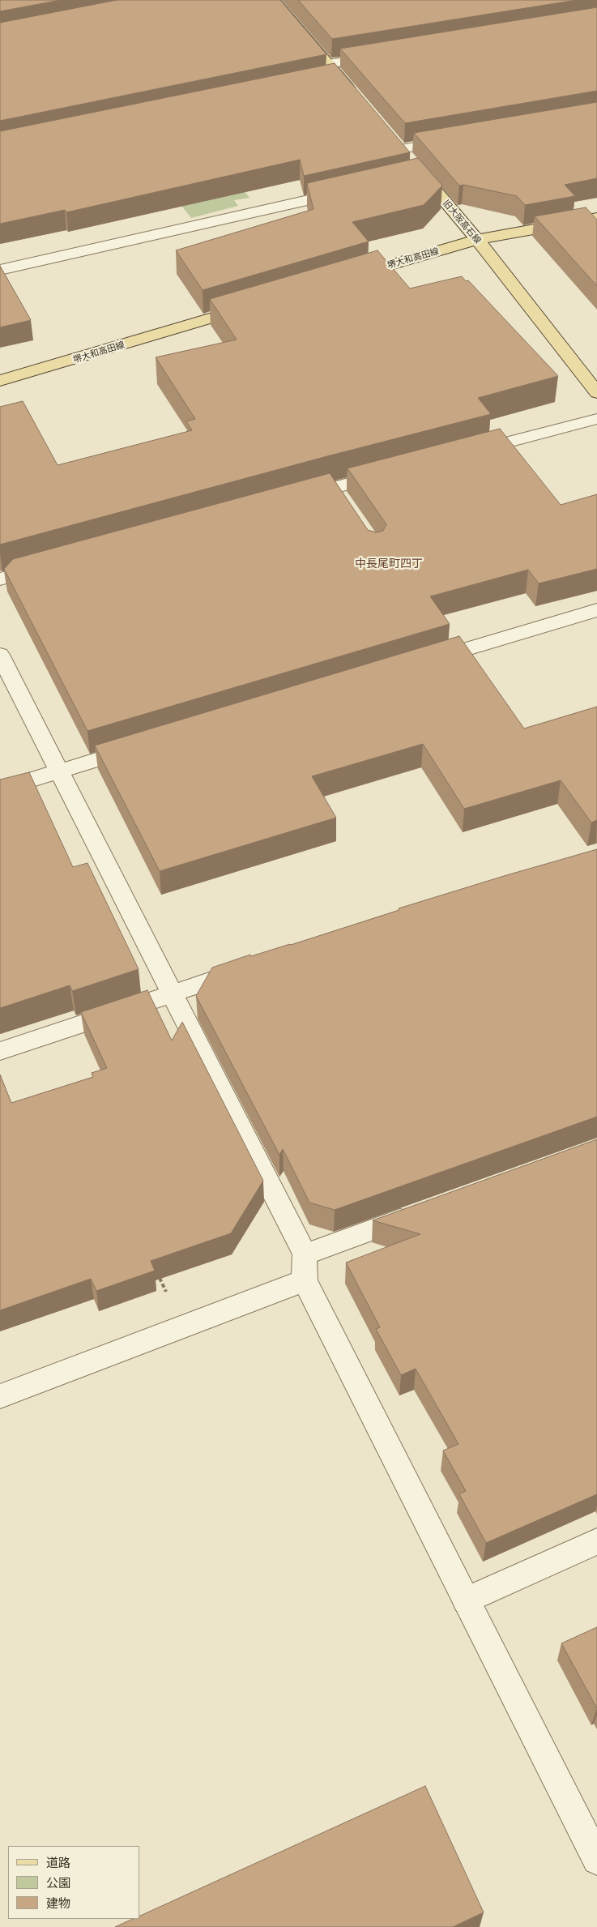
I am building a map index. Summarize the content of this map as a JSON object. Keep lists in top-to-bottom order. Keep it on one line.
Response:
{"streets":{"main road":["旧大阪高石線","堺大和高田線"]},"crossings":[["旧大阪高石線","堺大和高田線"]],"districts":["中長尾町四丁"],"legend":["道路","公園","建物"]}
